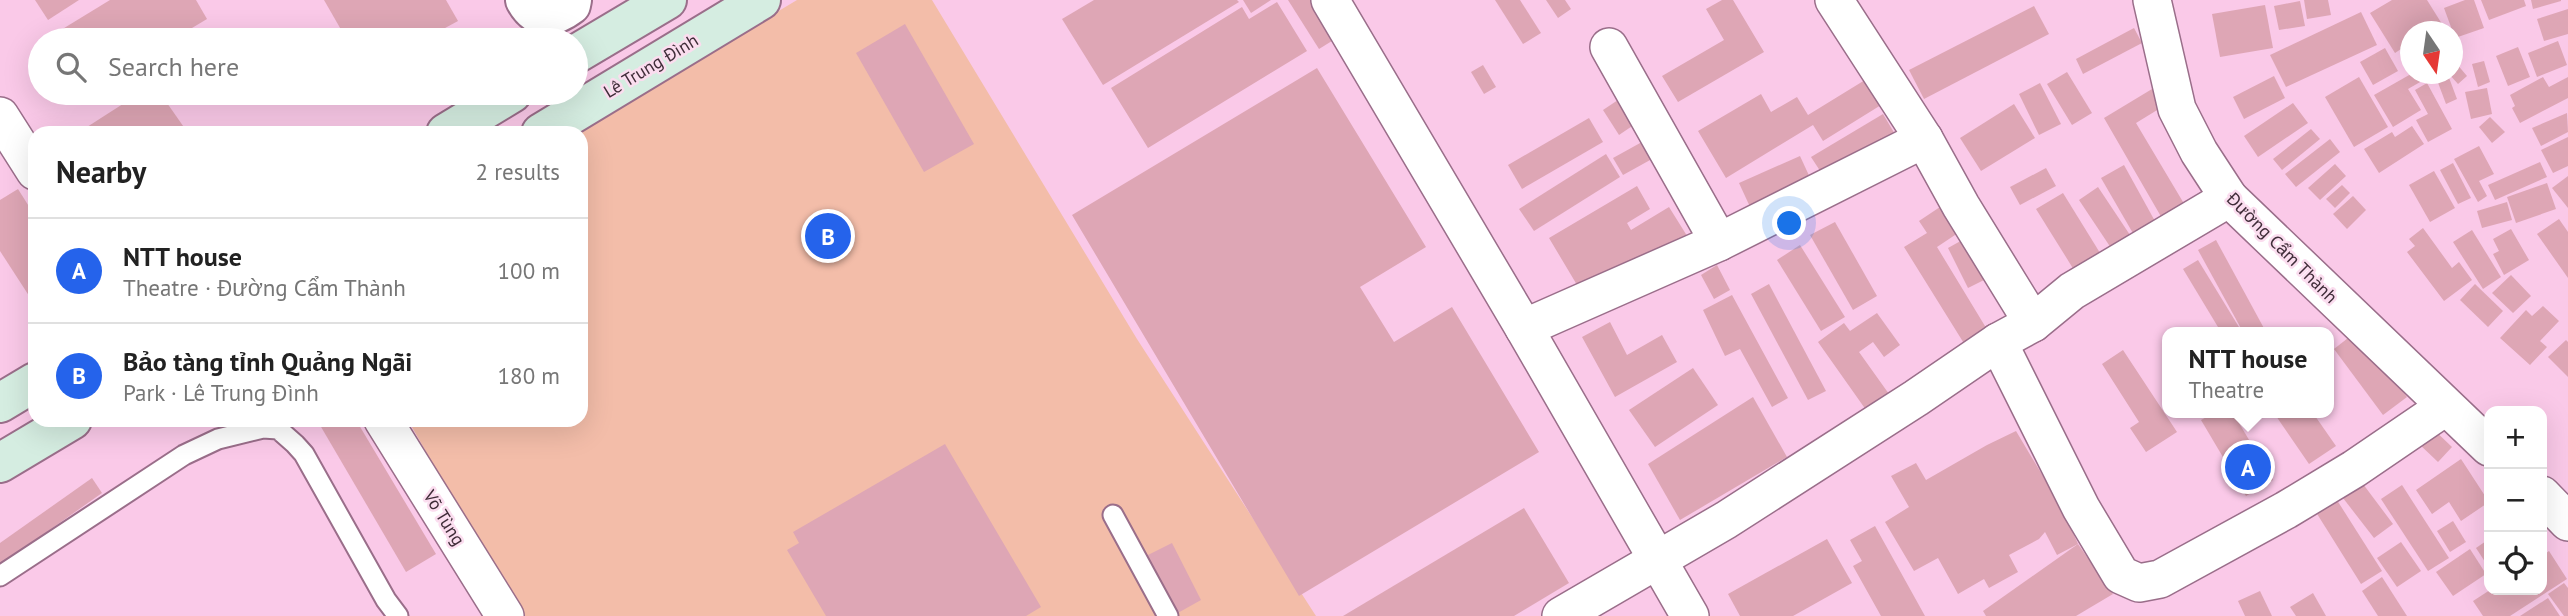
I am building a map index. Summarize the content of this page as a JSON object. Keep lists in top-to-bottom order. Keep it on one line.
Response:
{"streets":{"main road":["Lê Trung Đình"],"street":["Đường Cẩm Thành","Võ Tùng"]},"north":"bottom","page":{"search":"Search here","heading":["Nearby","2 results"],"pins":["B","A"],"list":[{"mark":"A","name":"NTT house","note":"Theatre · Đường Cẩm Thành","value":"100 m"},{"mark":"B","name":"Bảo tàng tỉnh Quảng Ngãi","note":"Park · Lê Trung Đình","value":"180 m"}],"popup":["NTT house","Theatre"],"map_buttons":["+","−"]}}
